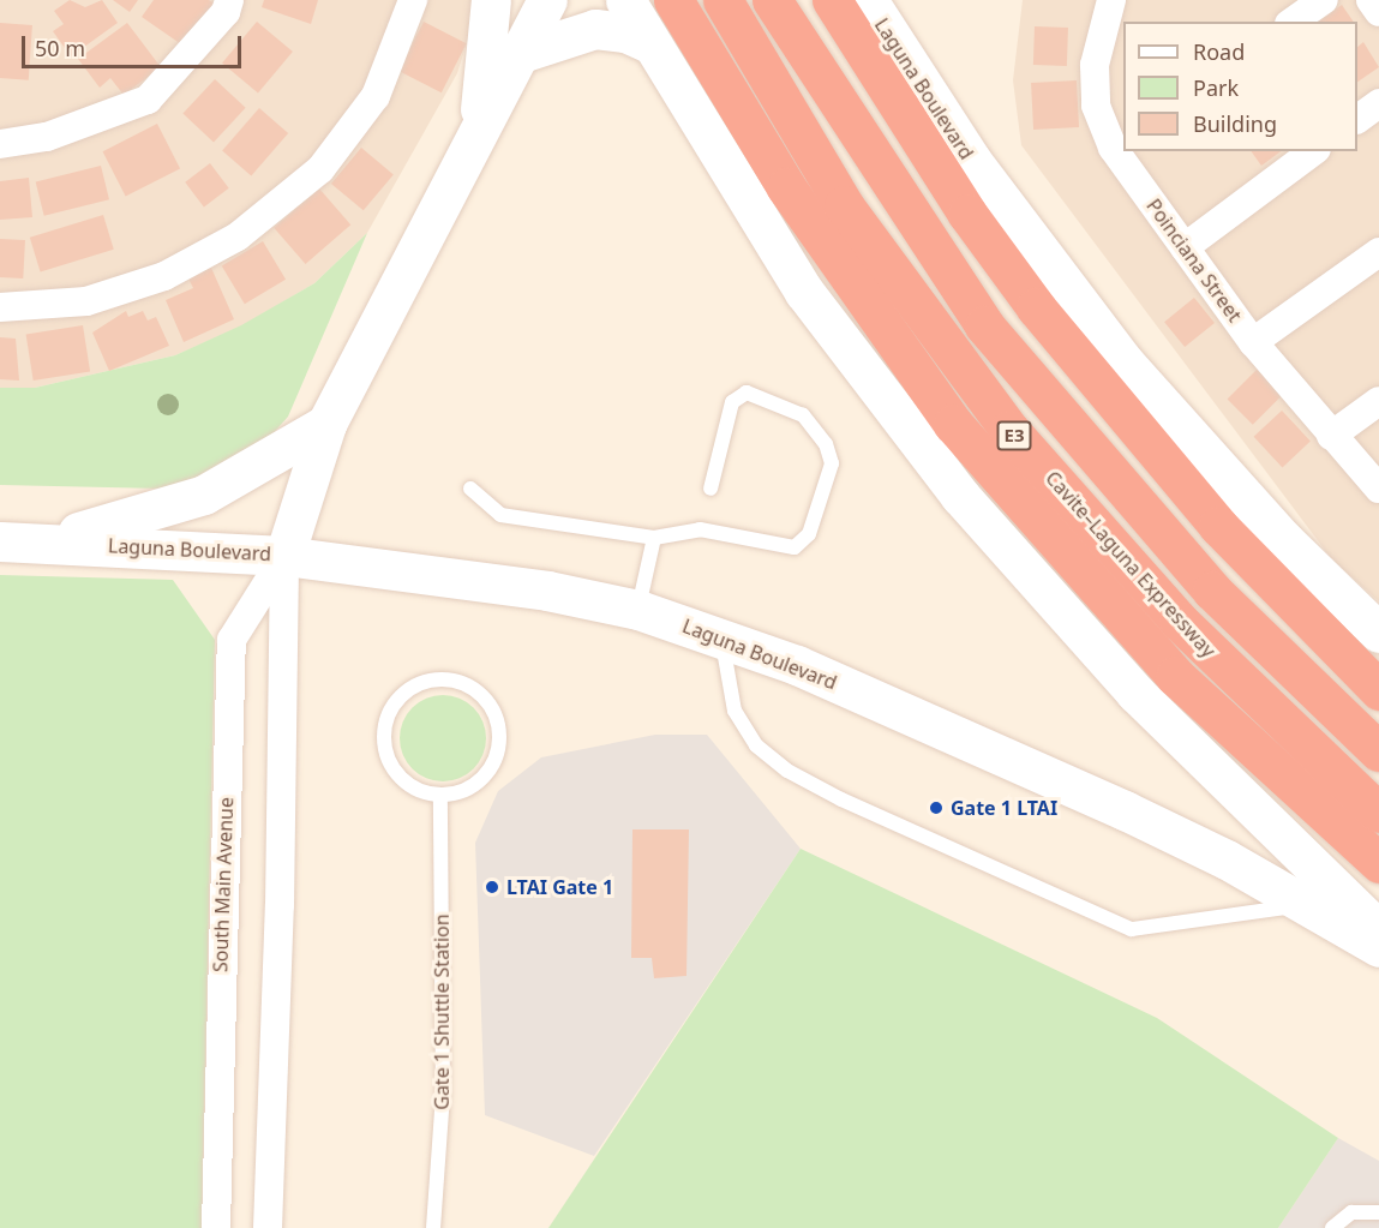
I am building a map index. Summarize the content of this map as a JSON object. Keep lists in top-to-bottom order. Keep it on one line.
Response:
{"streets":{"highway":["E3","Cavite–Laguna Expressway"],"main road":["Laguna Boulevard"],"street":["Poinciana Street","South Main Avenue"],"lane":["Gate 1 Shuttle Station"]},"crossings":[["Laguna Boulevard","South Main Avenue"]],"places":["Gate 1 LTAI","LTAI Gate 1"],"legend":["Road","Park","Building"],"scale_bar":"50 m"}
